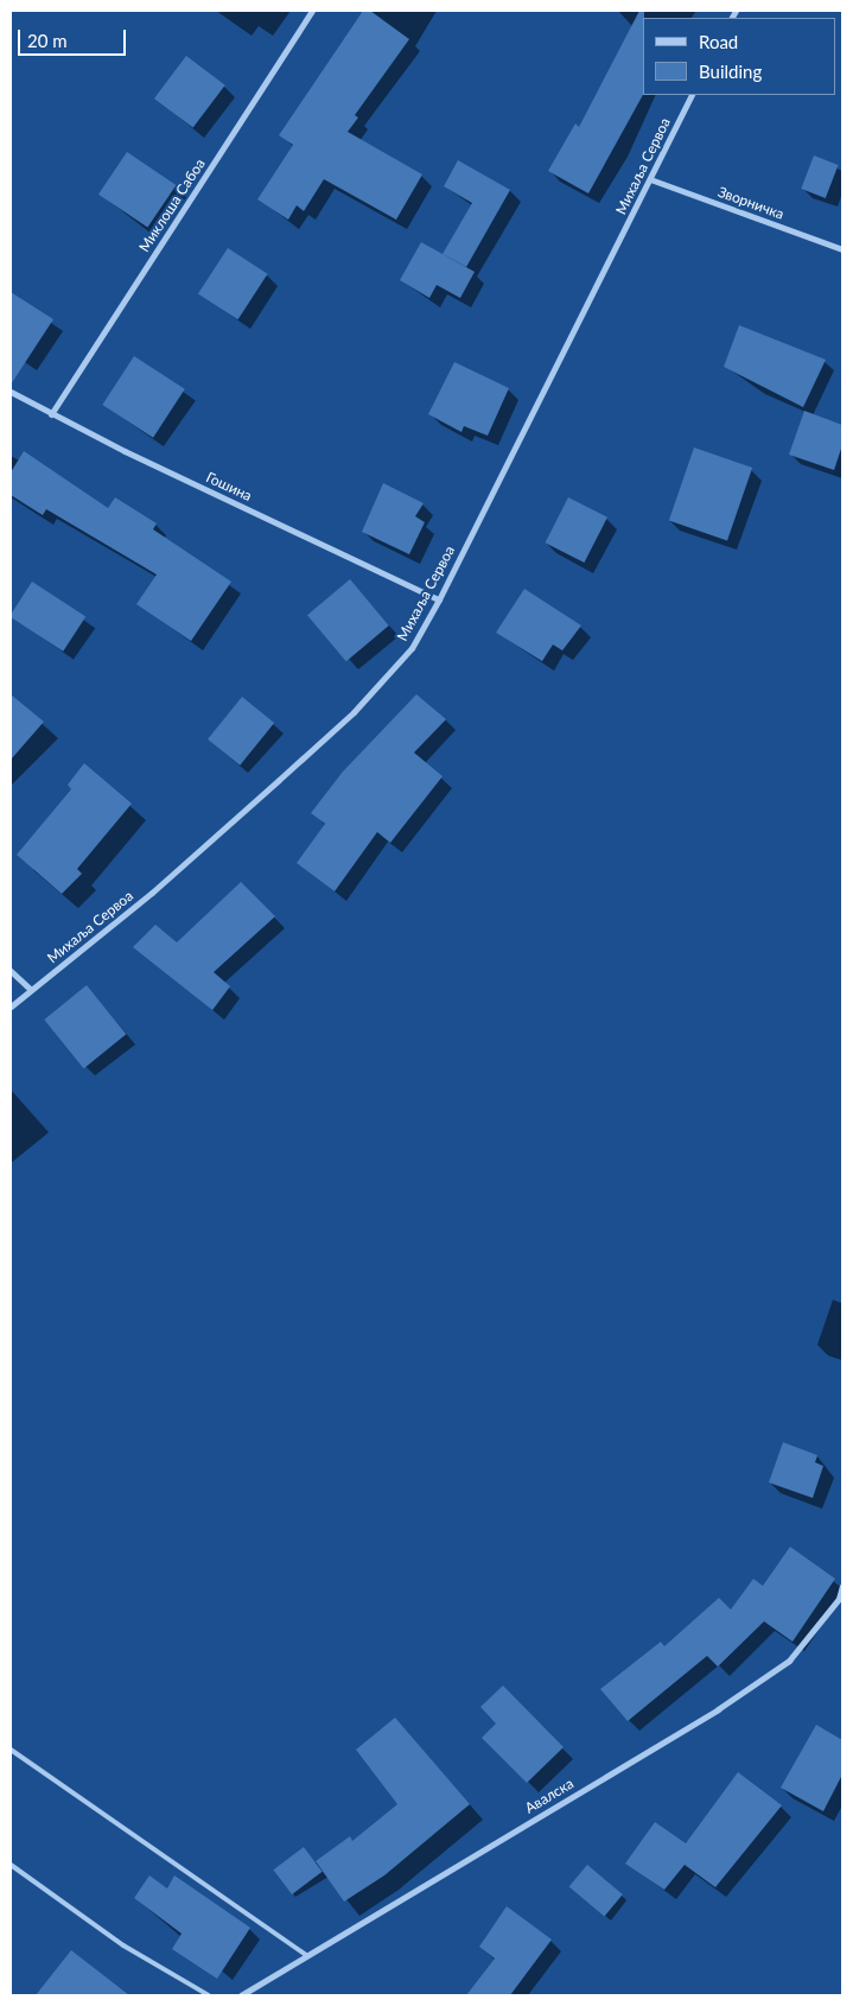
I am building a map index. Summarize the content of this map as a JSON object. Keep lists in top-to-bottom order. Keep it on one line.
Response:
{"streets":{"street":["Михаља Сервоа","Зворничка","Миклоша Сабоа","Гошина","Авалска"]},"crossings":[["Михаља Сервоа","Зворничка"],["Михаља Сервоа","Гошина"],["Миклоша Сабоа","Гошина"]],"legend":["Road","Building"],"scale_bar":"20 m"}
